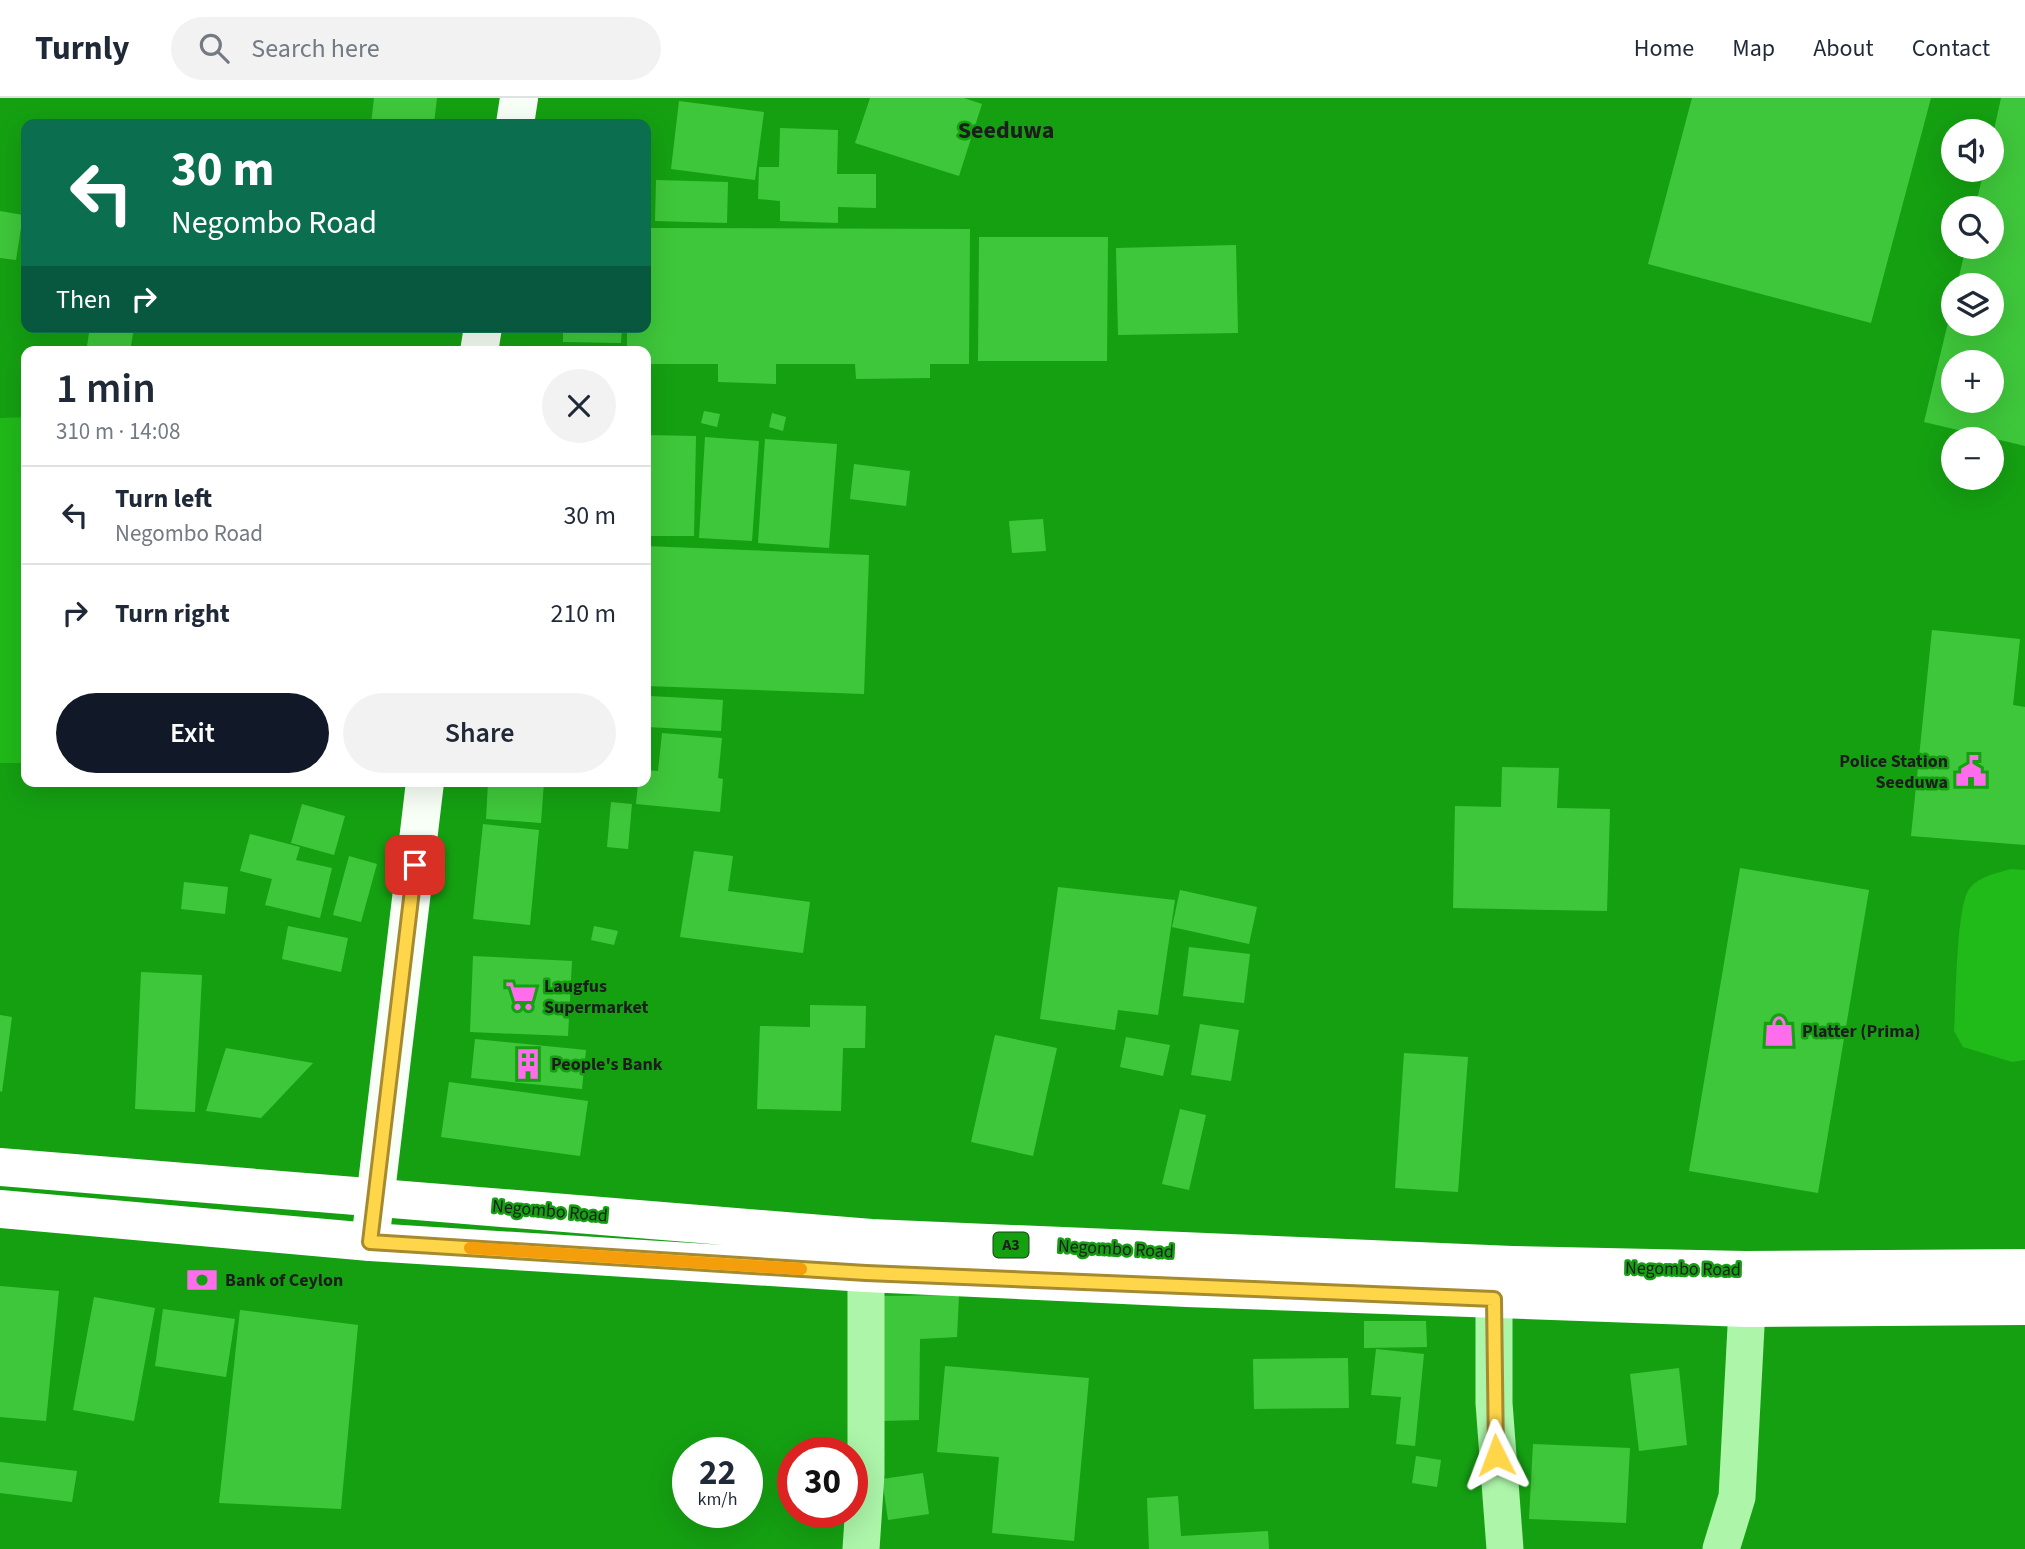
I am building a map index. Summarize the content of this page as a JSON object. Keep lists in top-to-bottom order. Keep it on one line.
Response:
{"streets":{"highway":["Negombo Road","A3"]},"districts":["Seeduwa"],"places":{"public building":["Police Station Seeduwa"],"supermarket":["Laugfus Supermarket"],"shop":["Platter (Prima)"],"building":["People's Bank"],"bank":["Bank of Ceylon"]},"page":{"header":"Turnly","search":"Search here","nav":["Home","Map","About","Contact"],"map_buttons":["+","−"],"turn":["30 m","Negombo Road"],"then":"Then","heading":["1 min","310 m · 14:08"],"list":[{"name":"Turn left","note":"Negombo Road","value":"30 m"},{"name":"Turn right","value":"210 m"}],"buttons":["Exit","Share"],"speed":"22 km/h","limit":"30"}}
